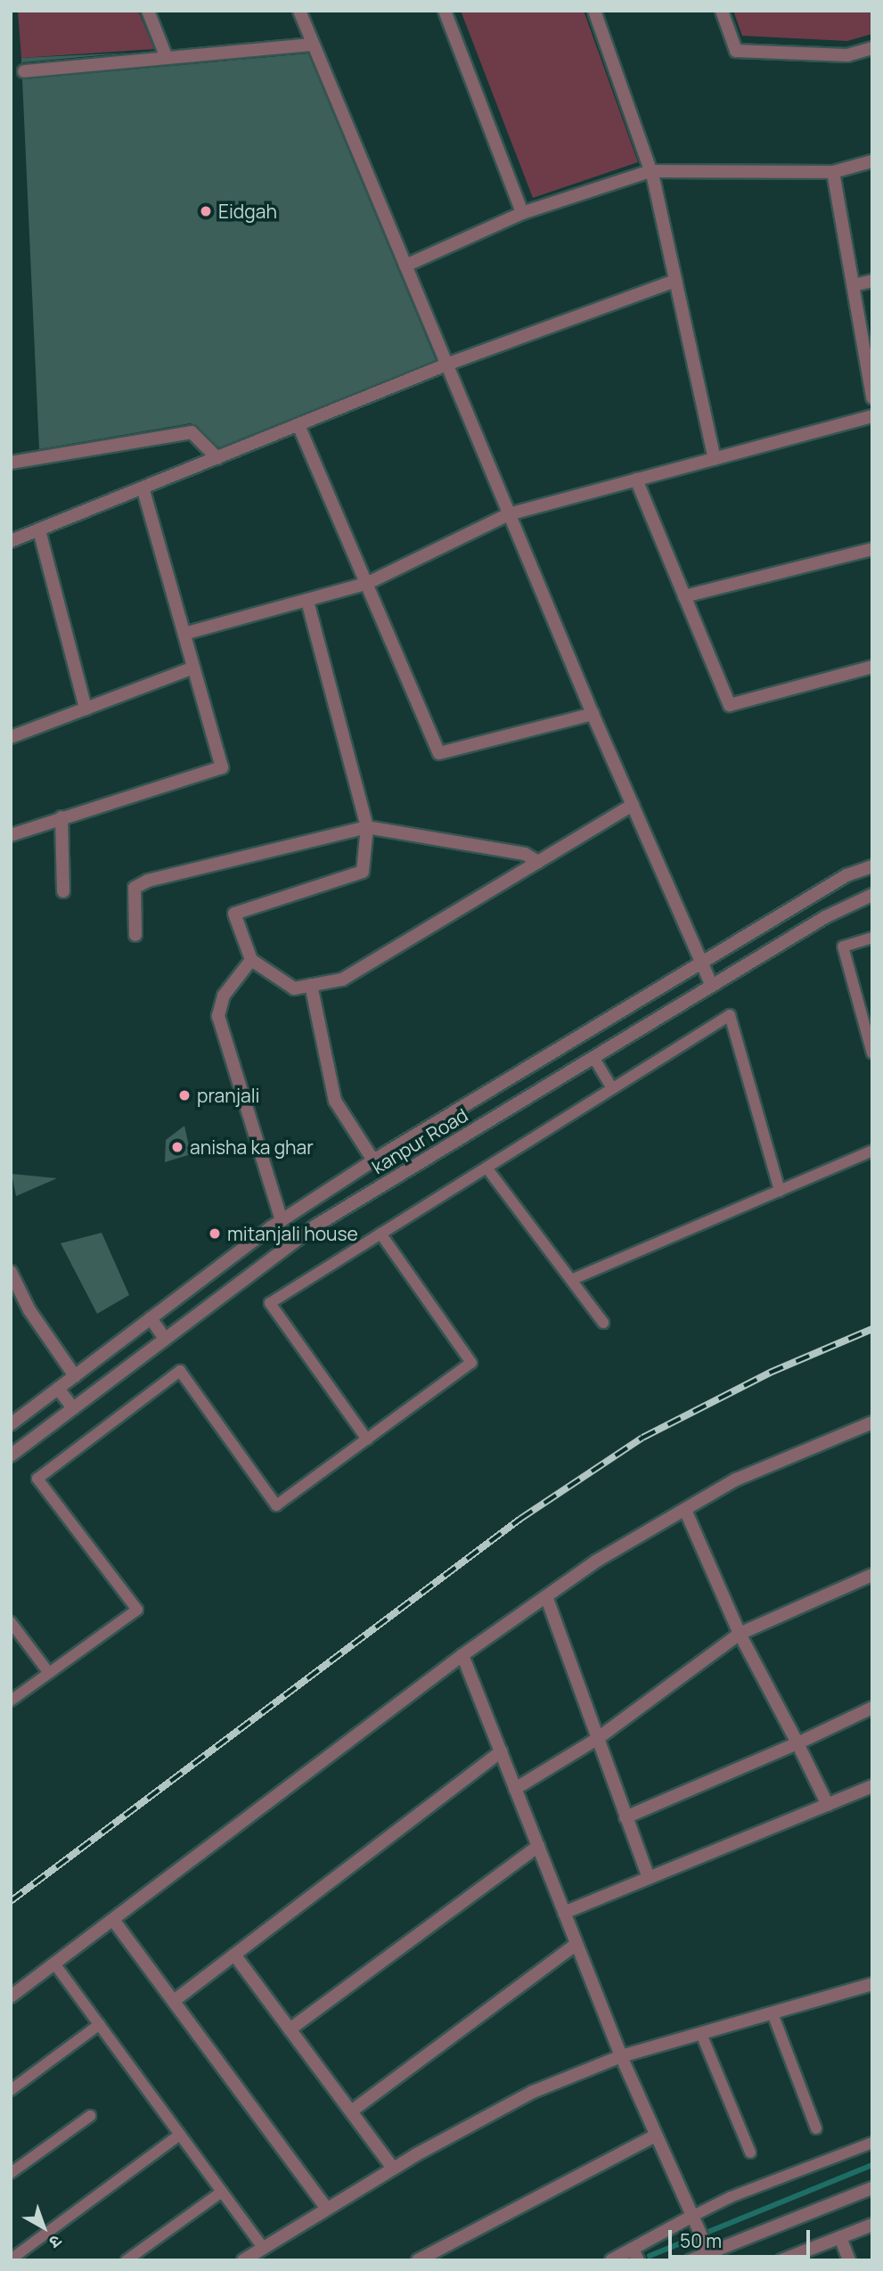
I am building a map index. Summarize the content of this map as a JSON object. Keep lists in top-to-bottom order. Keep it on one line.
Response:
{"streets":{"street":["kanpur Road"]},"places":["Eidgah","pranjali","anisha ka ghar","mitanjali house"],"scale_bar":"50 m","north":"bottom right"}
